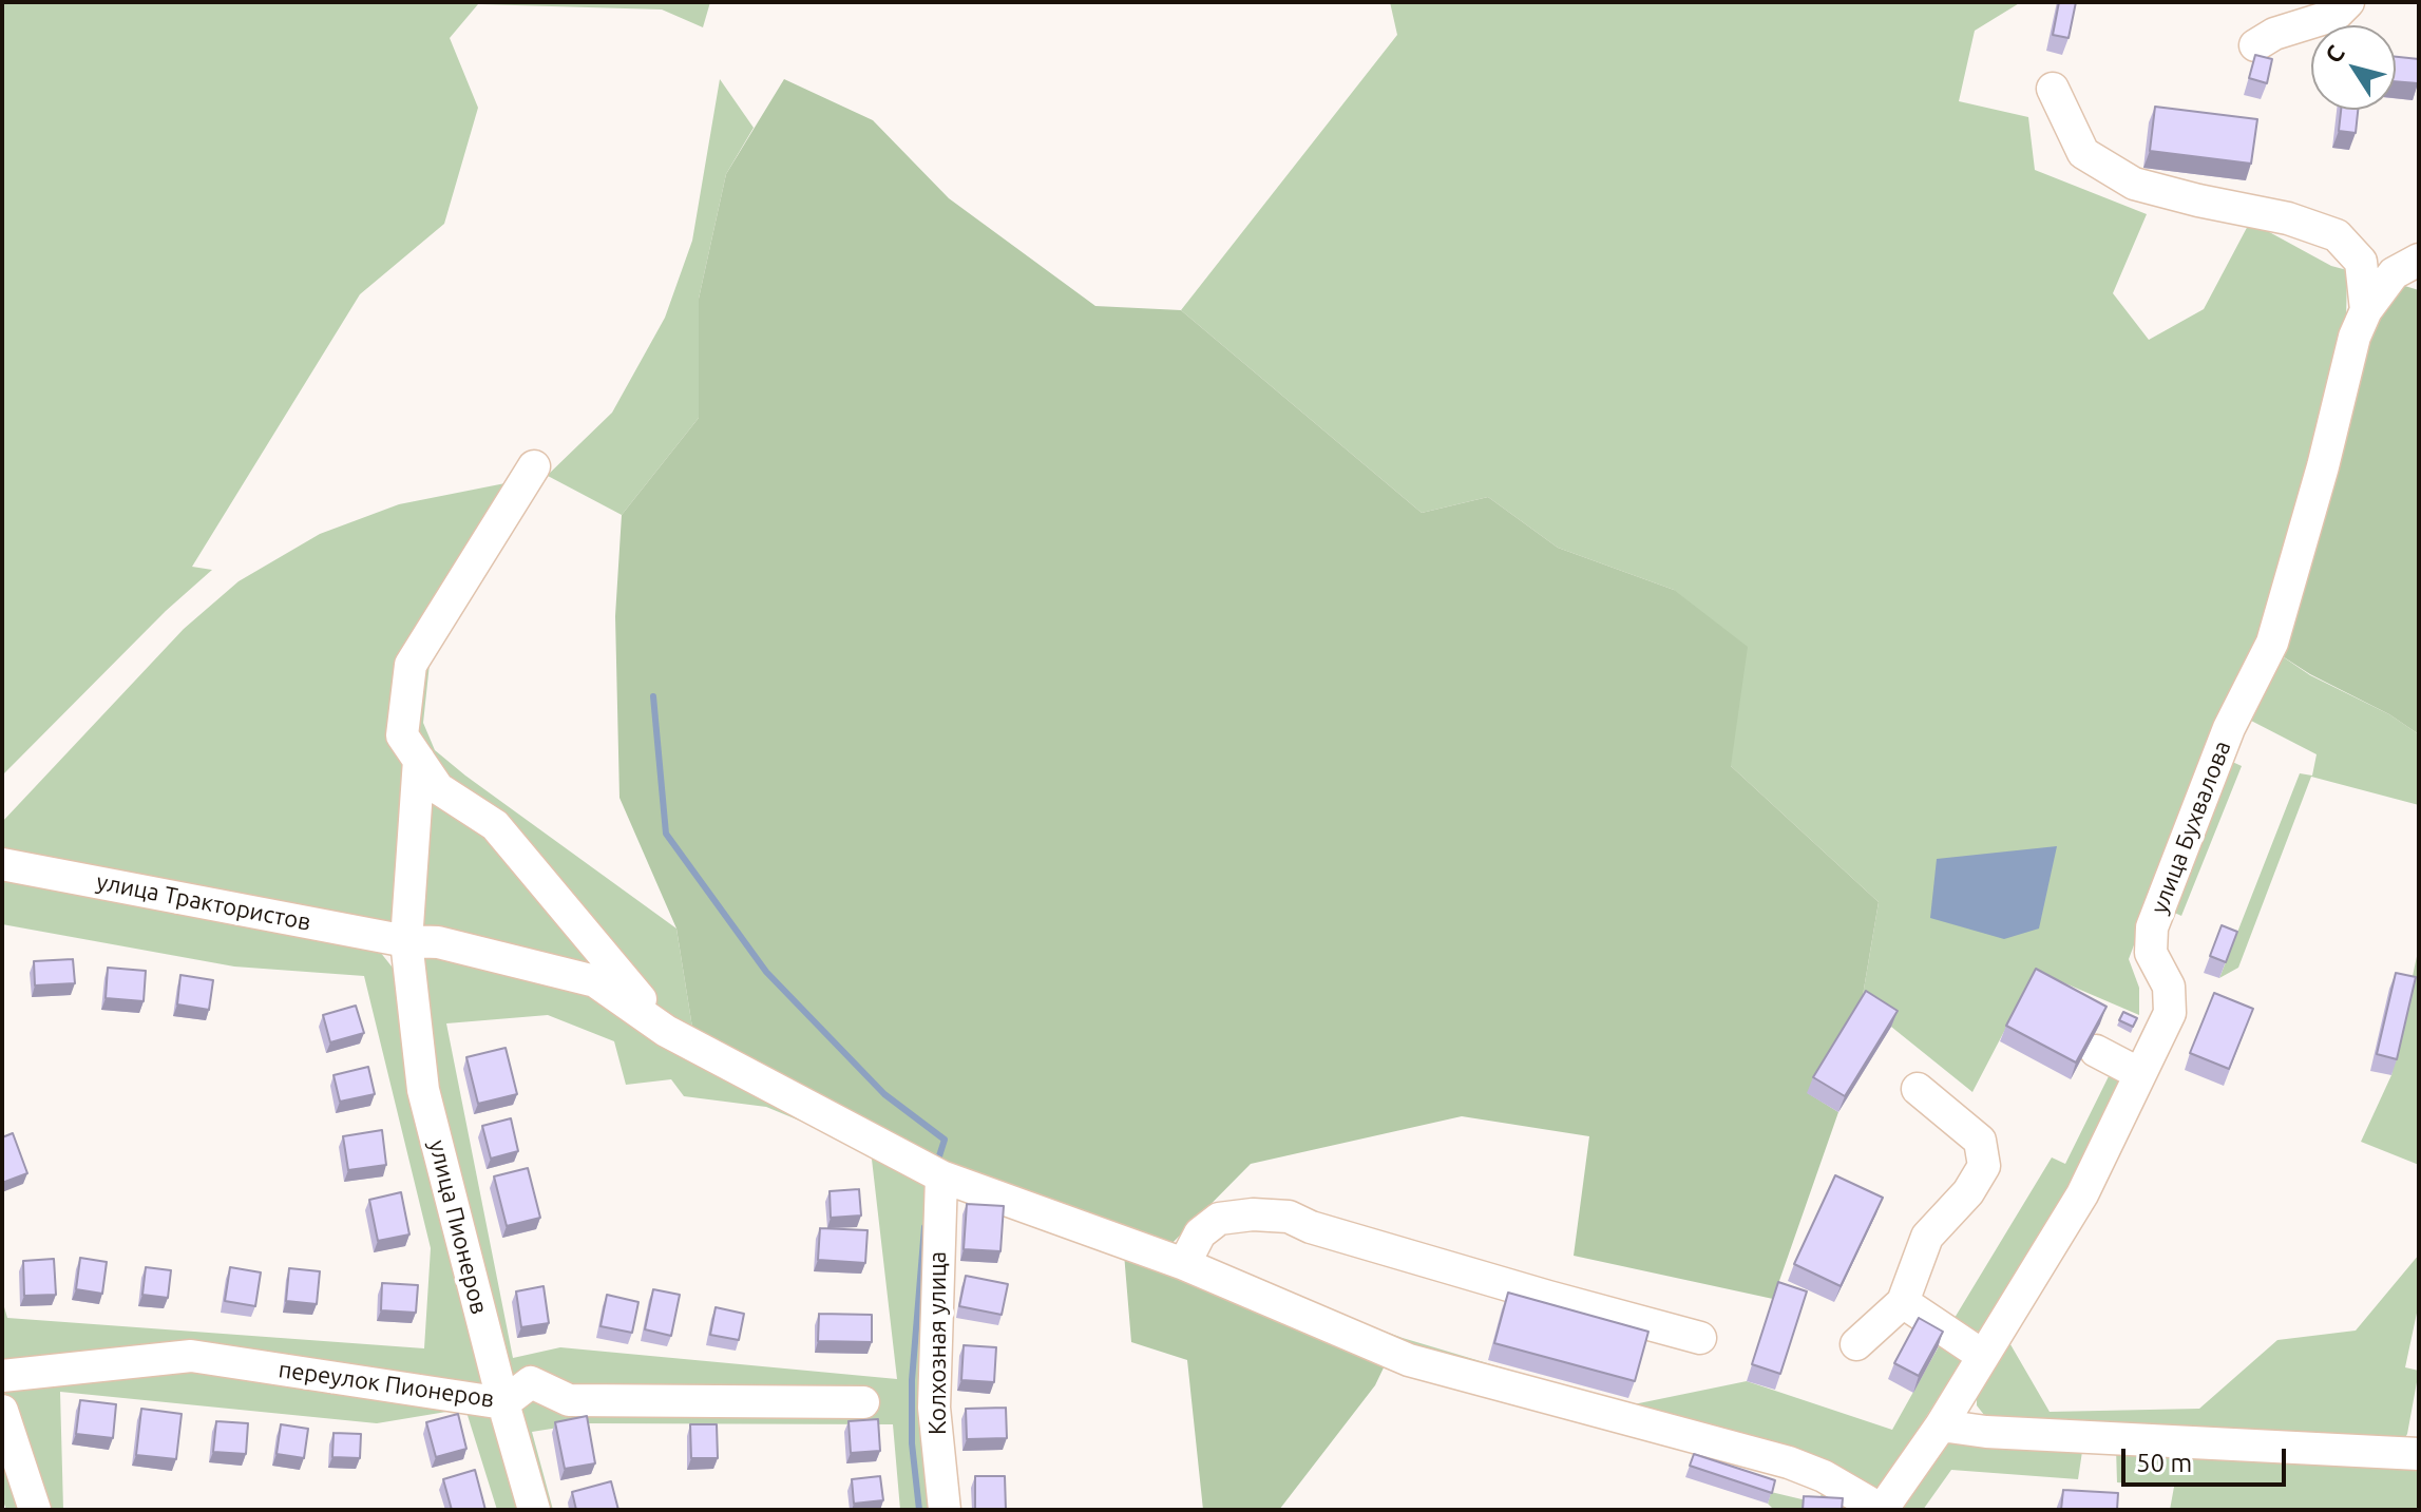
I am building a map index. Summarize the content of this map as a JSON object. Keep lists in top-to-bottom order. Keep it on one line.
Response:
{"streets":{"street":["улица Бухвалова","улица Трактористов","улица Пионеров","Колхозная улица","переулок Пионеров"]},"crossings":[["улица Бухвалова","улица Трактористов"],["улица Трактористов","улица Пионеров"],["улица Трактористов","Колхозная улица"],["улица Пионеров","переулок Пионеров"]],"scale_bar":"50 m","north":"top left"}
